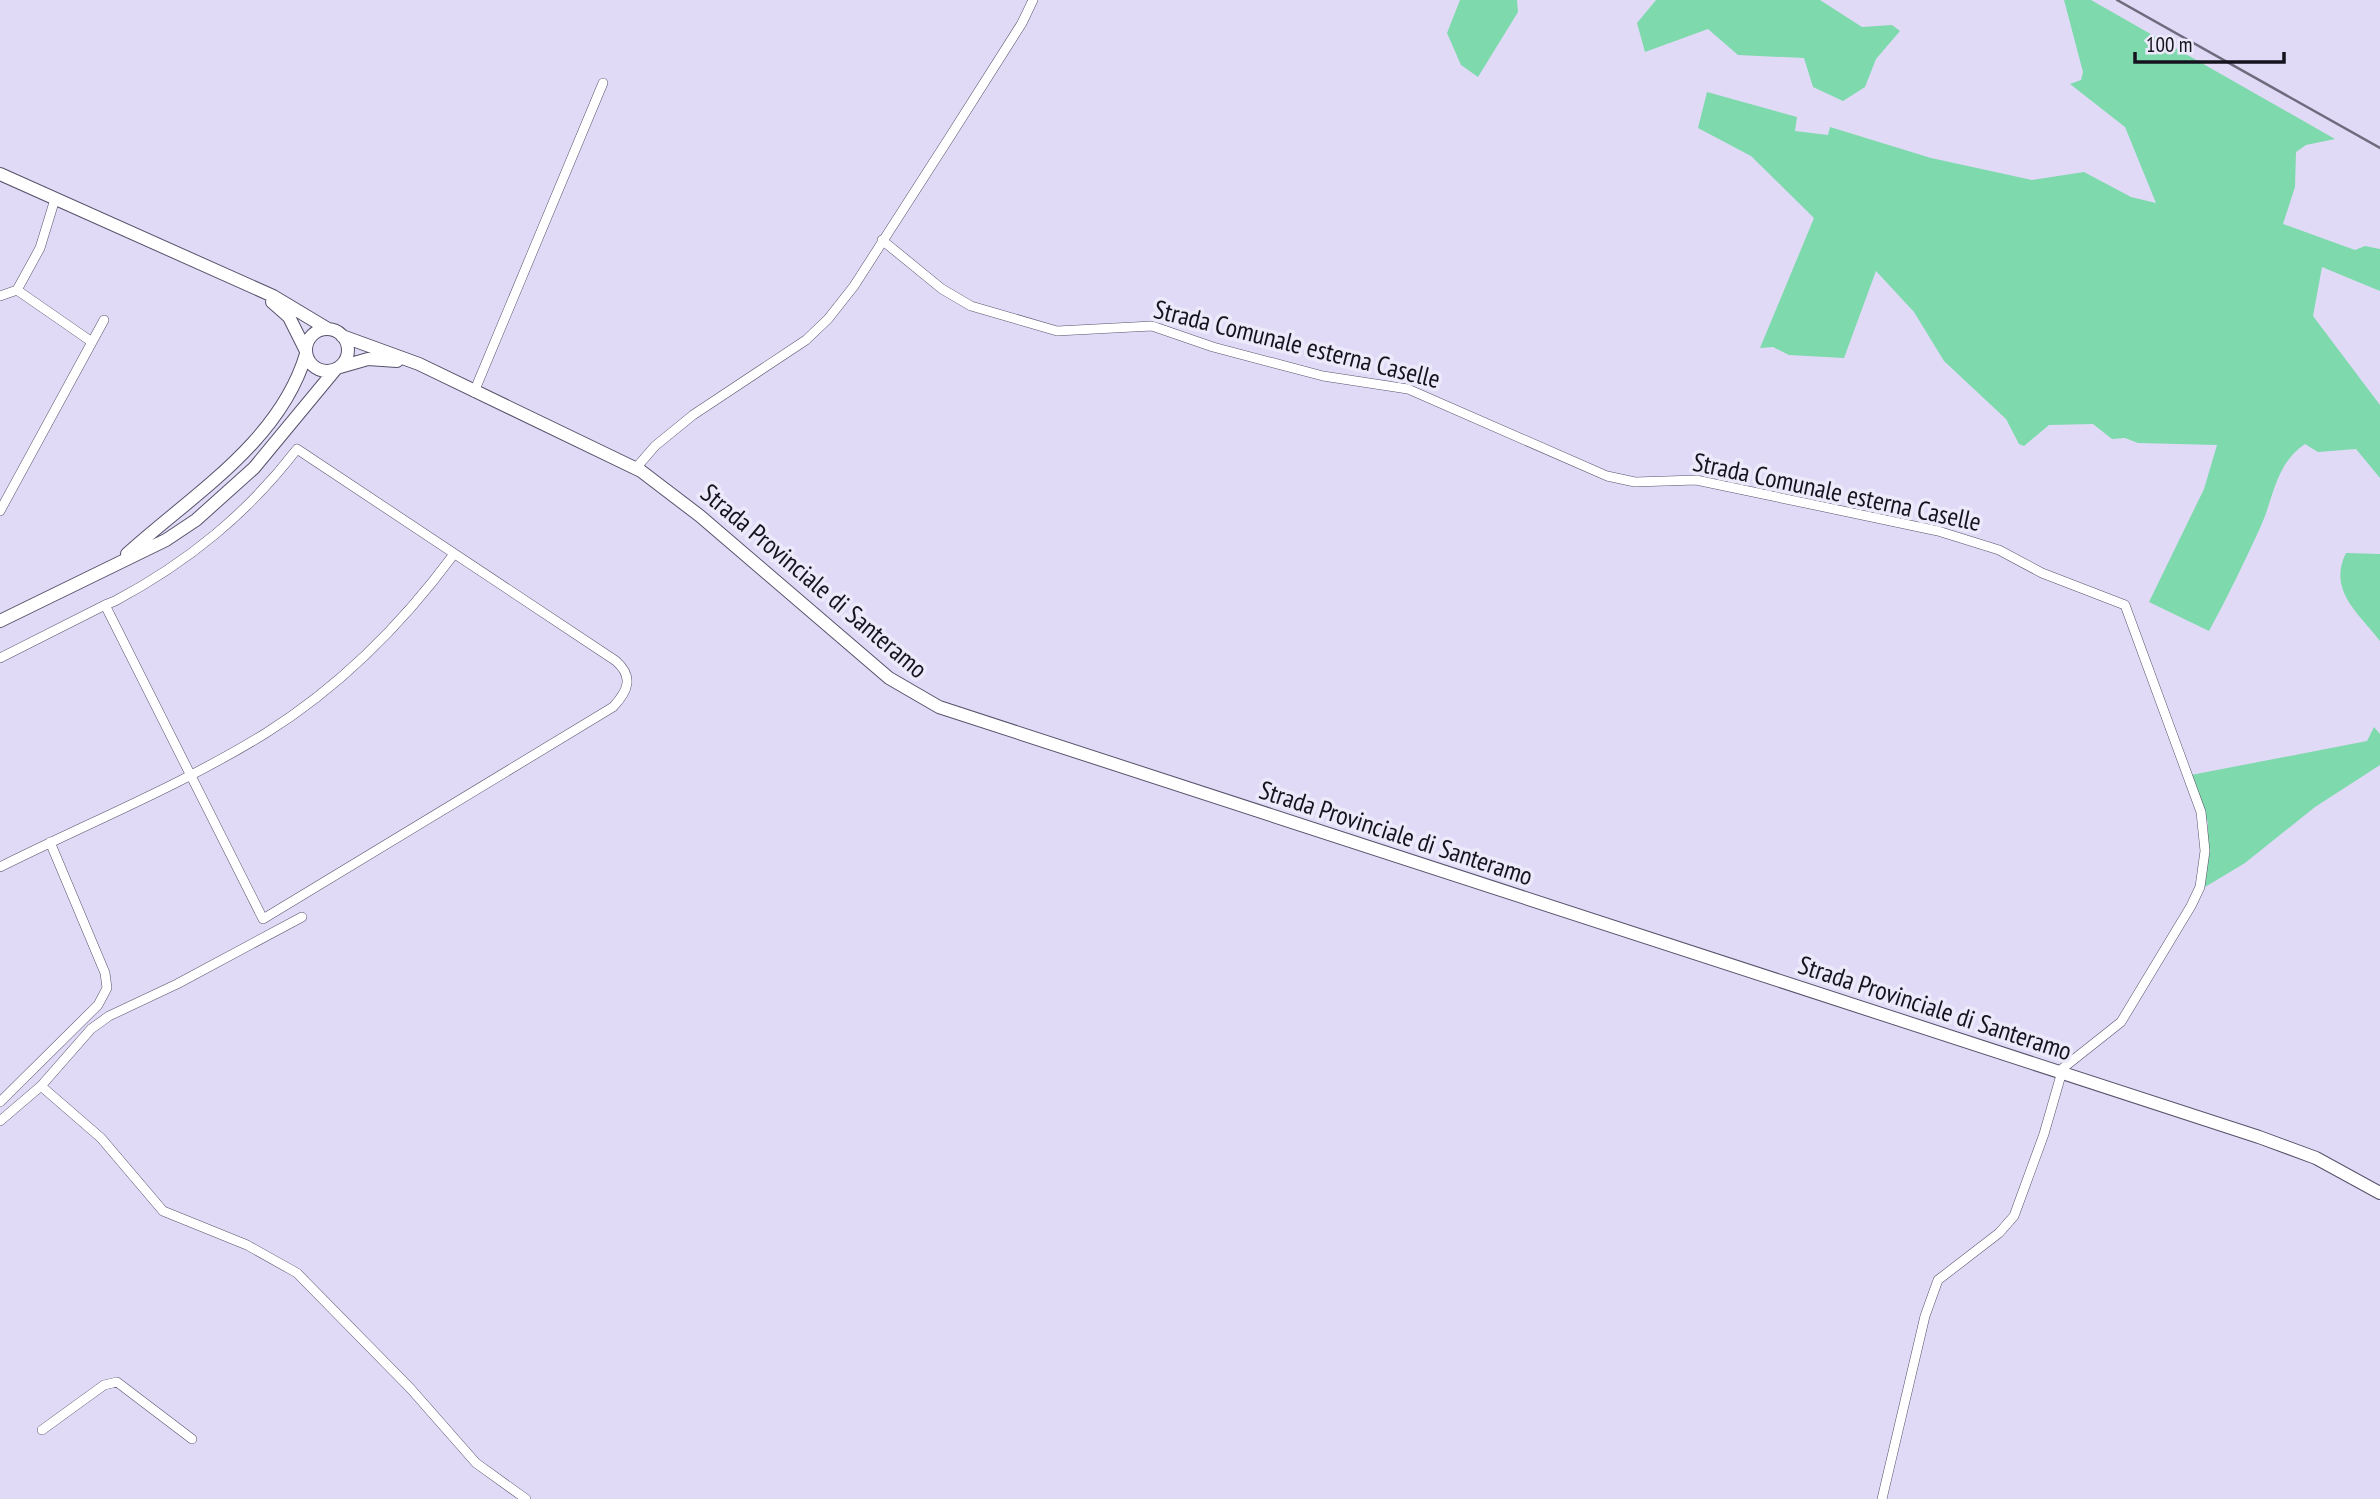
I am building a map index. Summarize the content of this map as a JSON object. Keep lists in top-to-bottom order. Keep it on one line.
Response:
{"streets":{"main road":["Strada Provinciale di Santeramo"],"street":["Strada Comunale esterna Caselle"]},"crossings":[["Strada Comunale esterna Caselle","Strada Provinciale di Santeramo"]],"scale_bar":"100 m"}
